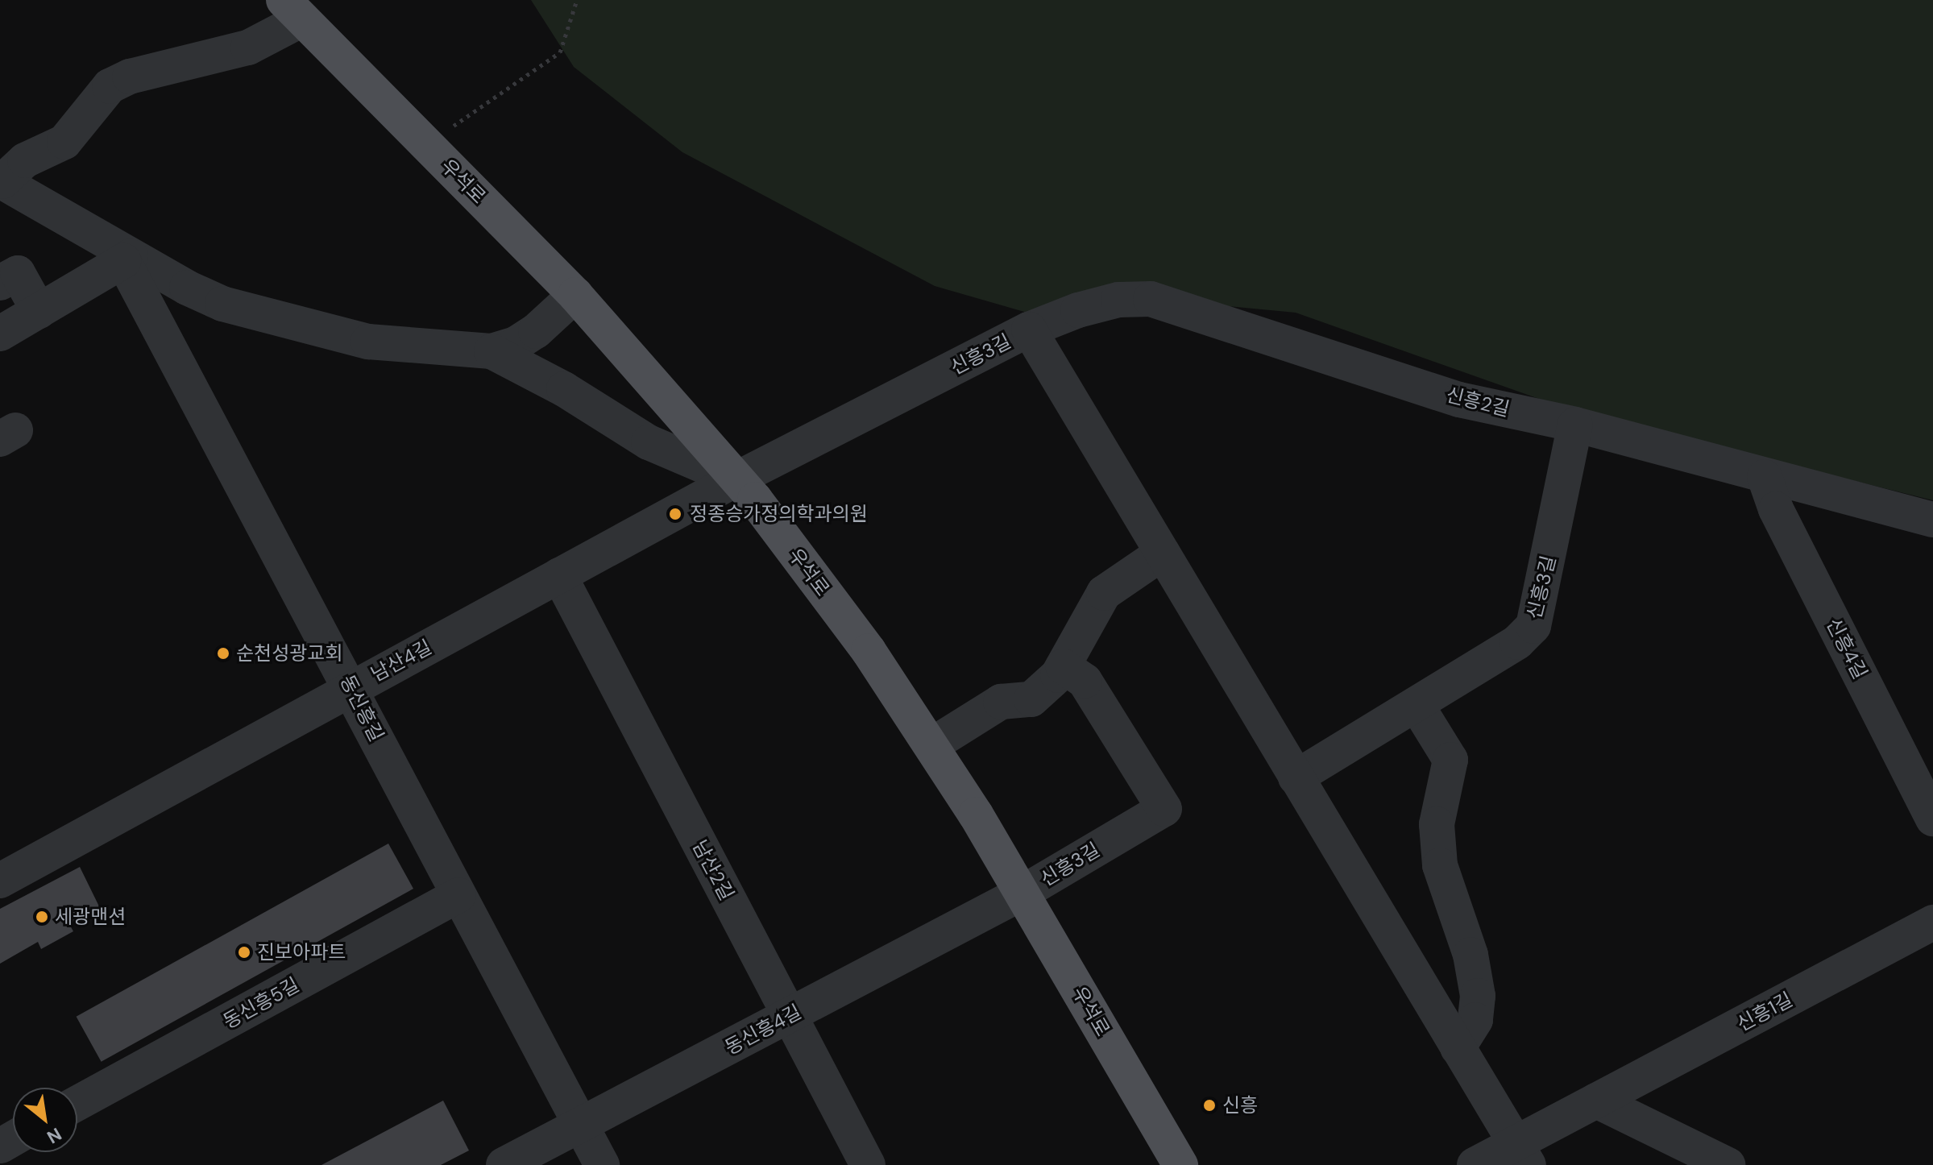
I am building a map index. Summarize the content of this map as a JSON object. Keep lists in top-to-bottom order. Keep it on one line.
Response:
{"streets":{"main road":["우석로"],"street":["신흥3길","신흥2길","신흥4길","남산4길","동신흥길","남산2길","동신흥5길","신흥1길","동신흥4길"]},"crossings":[["우석로","신흥3길"],["우석로","남산4길"],["우석로","동신흥4길"],["신흥3길","신흥2길"],["신흥3길","남산4길"],["신흥3길","신흥1길"],["신흥3길","동신흥4길"],["신흥2길","신흥4길"],["남산4길","동신흥길"],["남산4길","남산2길"],["동신흥길","동신흥5길"],["동신흥길","동신흥4길"],["남산2길","동신흥4길"]],"places":["정종승가정의학과의원","순천성광교회","세광맨션","진보아파트","신흥"],"north":"bottom right"}
